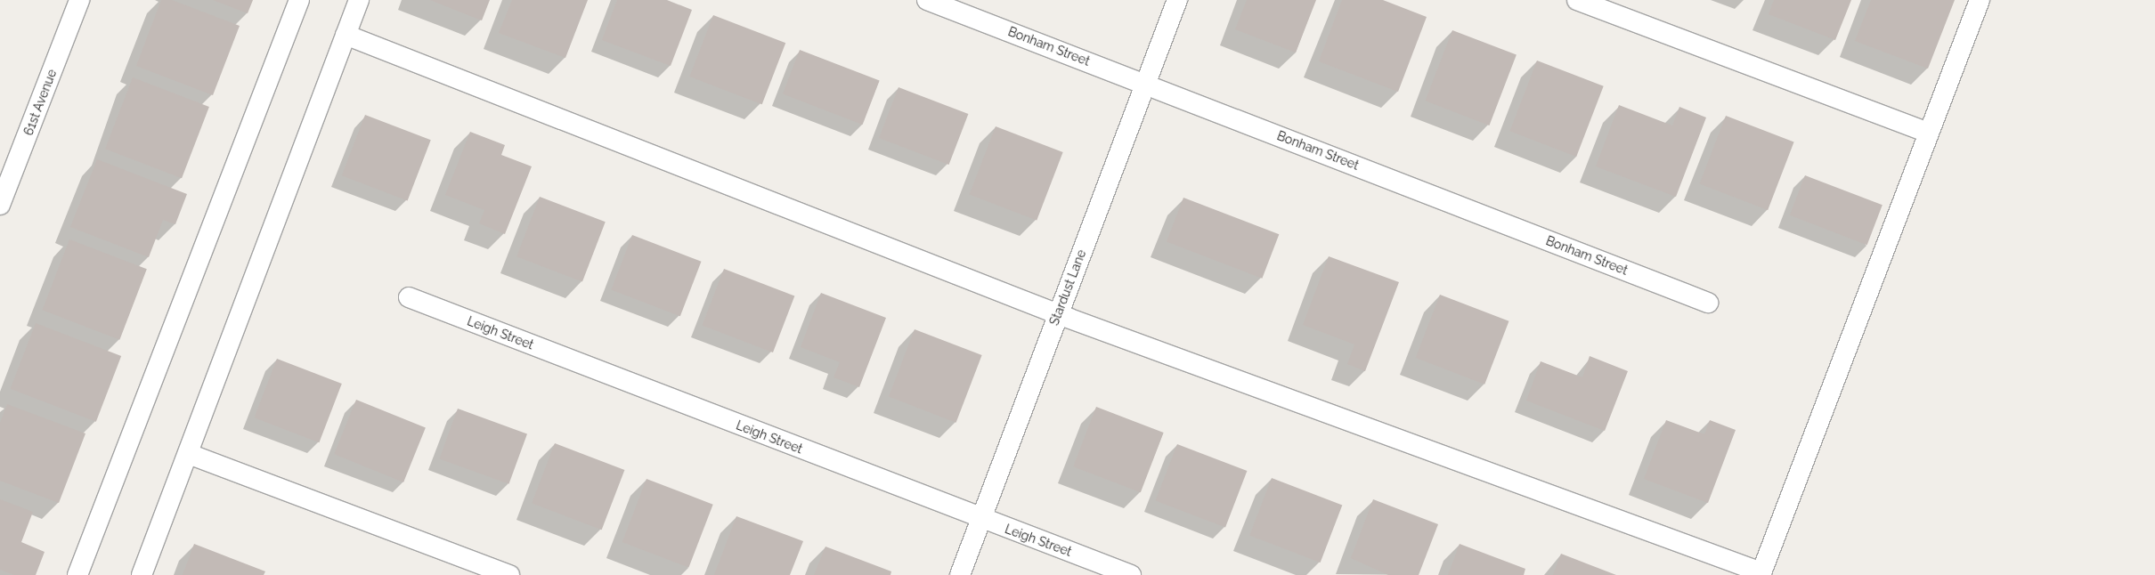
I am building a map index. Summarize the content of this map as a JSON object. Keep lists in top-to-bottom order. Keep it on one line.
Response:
{"streets":{"street":["Bonham Street","61st Avenue","Stardust Lane","Leigh Street"]},"crossings":[["Bonham Street","Stardust Lane"],["Stardust Lane","Leigh Street"]]}
